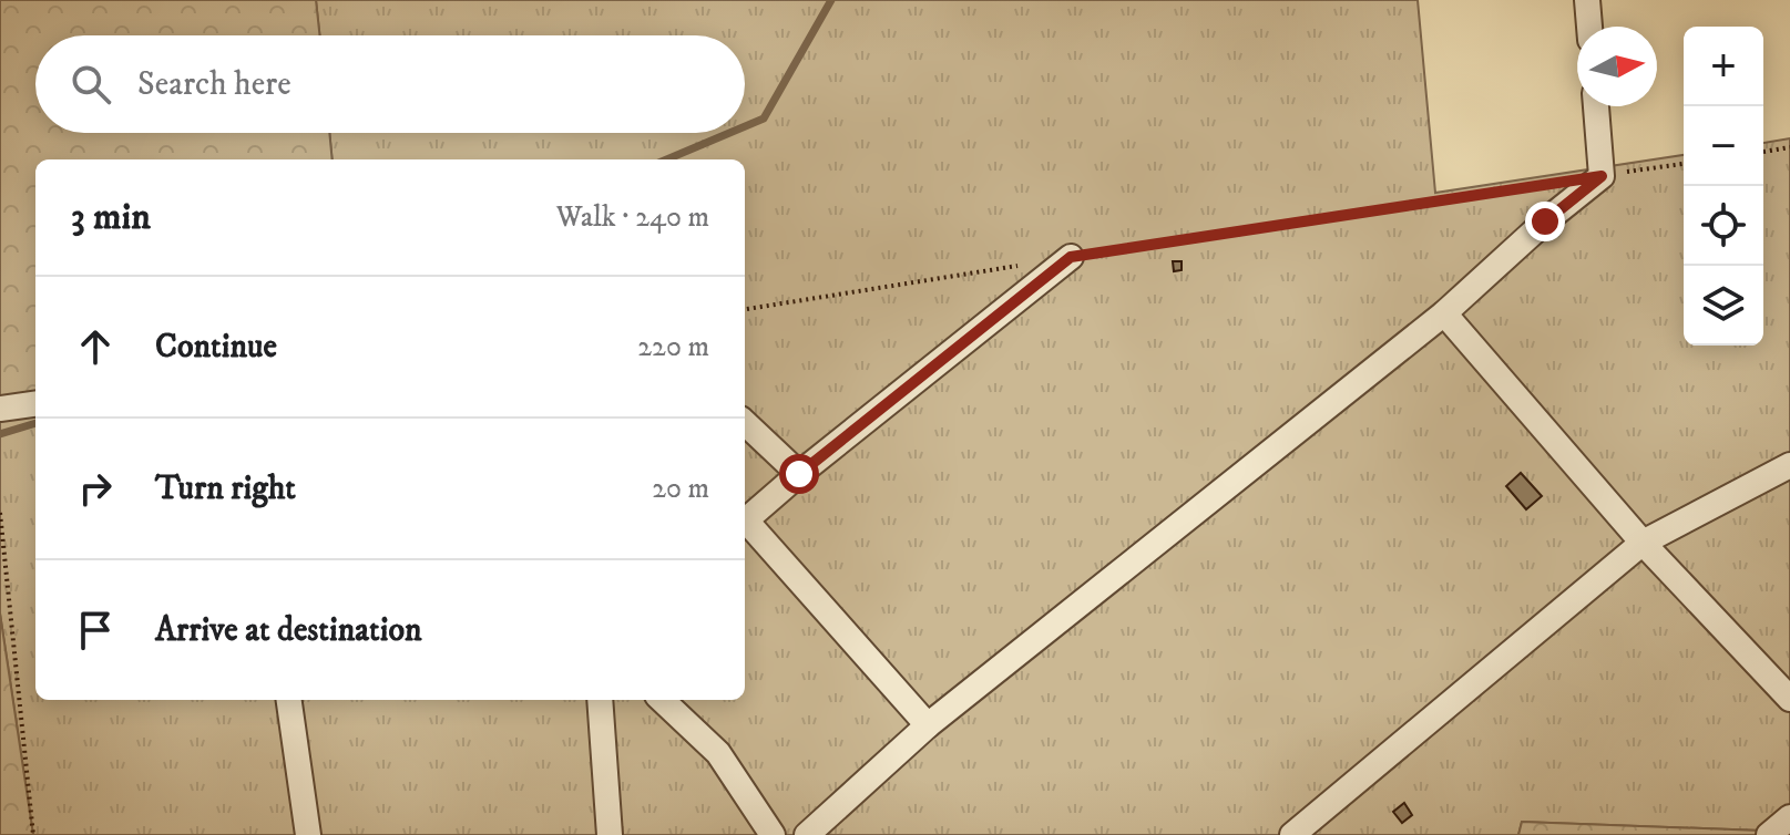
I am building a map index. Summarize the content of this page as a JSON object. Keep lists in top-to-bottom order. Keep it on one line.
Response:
{"north":"right","page":{"map_buttons":["+","−"],"search":"Search here","heading":["3 min","Walk · 240 m"],"list":[["Continue","220 m"],["Turn right","20 m"],"Arrive at destination"]}}
